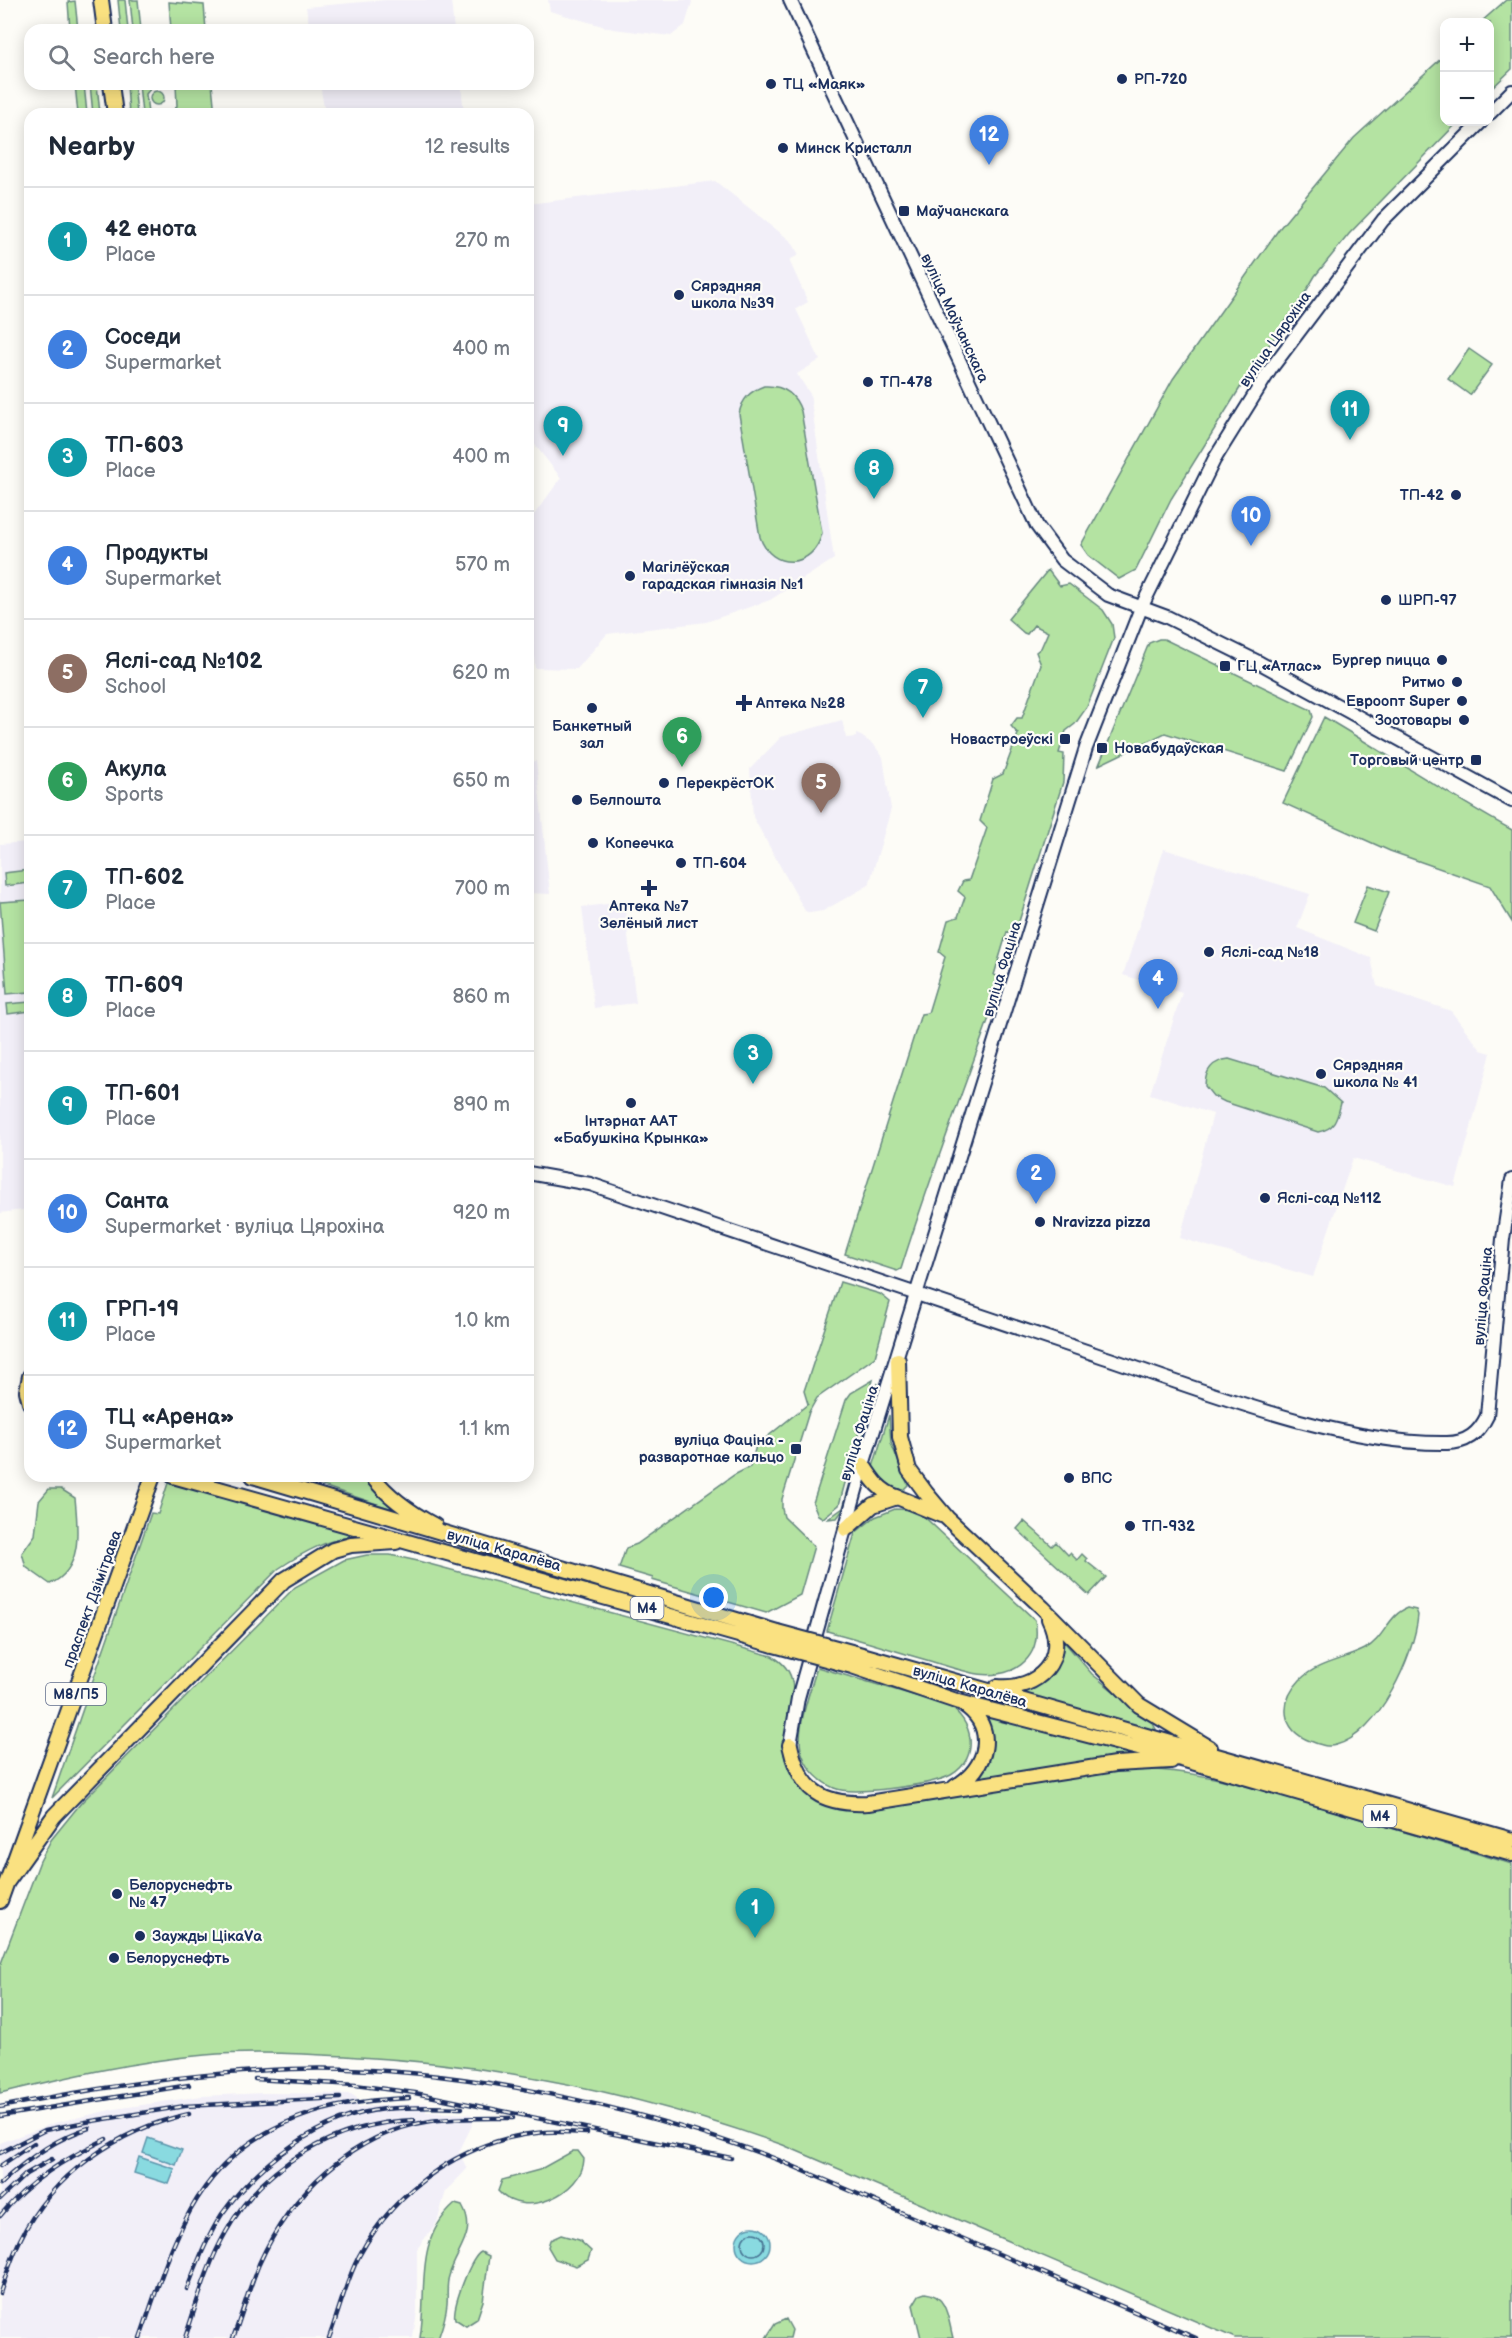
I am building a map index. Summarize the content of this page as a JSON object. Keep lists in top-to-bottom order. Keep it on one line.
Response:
{"streets":{"main road":["вуліца Маўчанскага","вуліца Цярохіна","вуліца Фаціна","вуліца Каралёва","праспект Дзімітрава","М4","М8/П5"]},"crossings":[["вуліца Маўчанскага","вуліца Цярохіна"],["вуліца Маўчанскага","вуліца Фаціна"],["вуліца Цярохіна","вуліца Фаціна"],["вуліца Каралёва","М4"]],"places":{"other":["РП-720","ТЦ «Маяк»","Минск Кристалл","Сярэдняя школа №39","ТП-478","ТП-42","Магілёўская гарадская гімназія №1","ШРП-97","Бургер пицца","Ритмо","Евроопт Super","Банкетный зал","Зоотовары","ПерекрёстОК","Белпошта","Копеечка","ТП-604","Яслі-сад №18","Сярэдняя школа № 41","Інтэрнат ААТ «Бабушкіна Крынка»","Яслі-сад №112","Nravizza pizza","ВПС","ТП-932","Белоруснефть № 47","Заужды ЦікаVа","Белоруснефть"],"transit":["Маўчанскага","ГЦ «Атлас»","Новастроеўскі","Новабудаўская","Торговый центр","вуліца Фаціна - разваротнае кальцо"],"health":["Аптека №28","Аптека №7 Зелёный лист"]},"page":{"map_buttons":["+","−"],"search":"Search here","heading":["Nearby","12 results"],"pins":["12","11","9","8","10","7","6","5","4","3","2","1"],"list":[{"mark":"1","name":"42 енота","note":"Place","value":"270 m"},{"mark":"2","name":"Соседи","note":"Supermarket","value":"400 m"},{"mark":"3","name":"ТП-603","note":"Place","value":"400 m"},{"mark":"4","name":"Продукты","note":"Supermarket","value":"570 m"},{"mark":"5","name":"Яслі-сад №102","note":"School","value":"620 m"},{"mark":"6","name":"Акула","note":"Sports","value":"650 m"},{"mark":"7","name":"ТП-602","note":"Place","value":"700 m"},{"mark":"8","name":"ТП-609","note":"Place","value":"860 m"},{"mark":"9","name":"ТП-601","note":"Place","value":"890 m"},{"mark":"10","name":"Санта","note":"Supermarket · вуліца Цярохіна","value":"920 m"},{"mark":"11","name":"ГРП-19","note":"Place","value":"1.0 km"},{"mark":"12","name":"ТЦ «Арена»","note":"Supermarket","value":"1.1 km"}]}}
